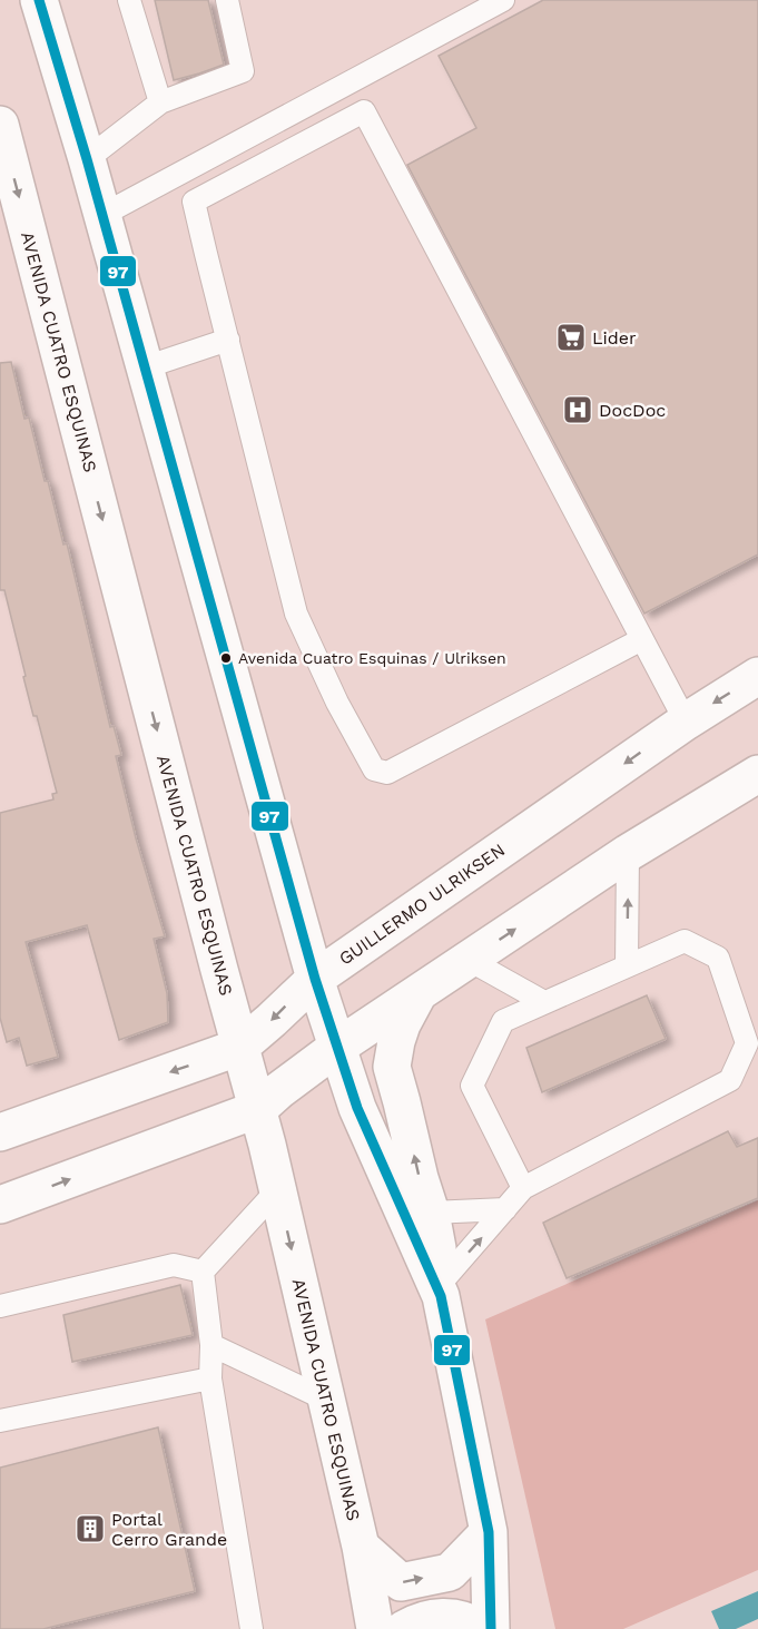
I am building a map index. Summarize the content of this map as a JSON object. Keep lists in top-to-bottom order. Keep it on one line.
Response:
{"streets":{"main road":["AVENIDA CUATRO ESQUINAS","GUILLERMO ULRIKSEN"]},"crossings":[["AVENIDA CUATRO ESQUINAS","GUILLERMO ULRIKSEN"]],"places":{"supermarket":["Lider"],"hospital":["DocDoc"],"other":["Avenida Cuatro Esquinas / Ulriksen"],"building":["Portal Cerro Grande"]},"lines":["transit line 97"]}
